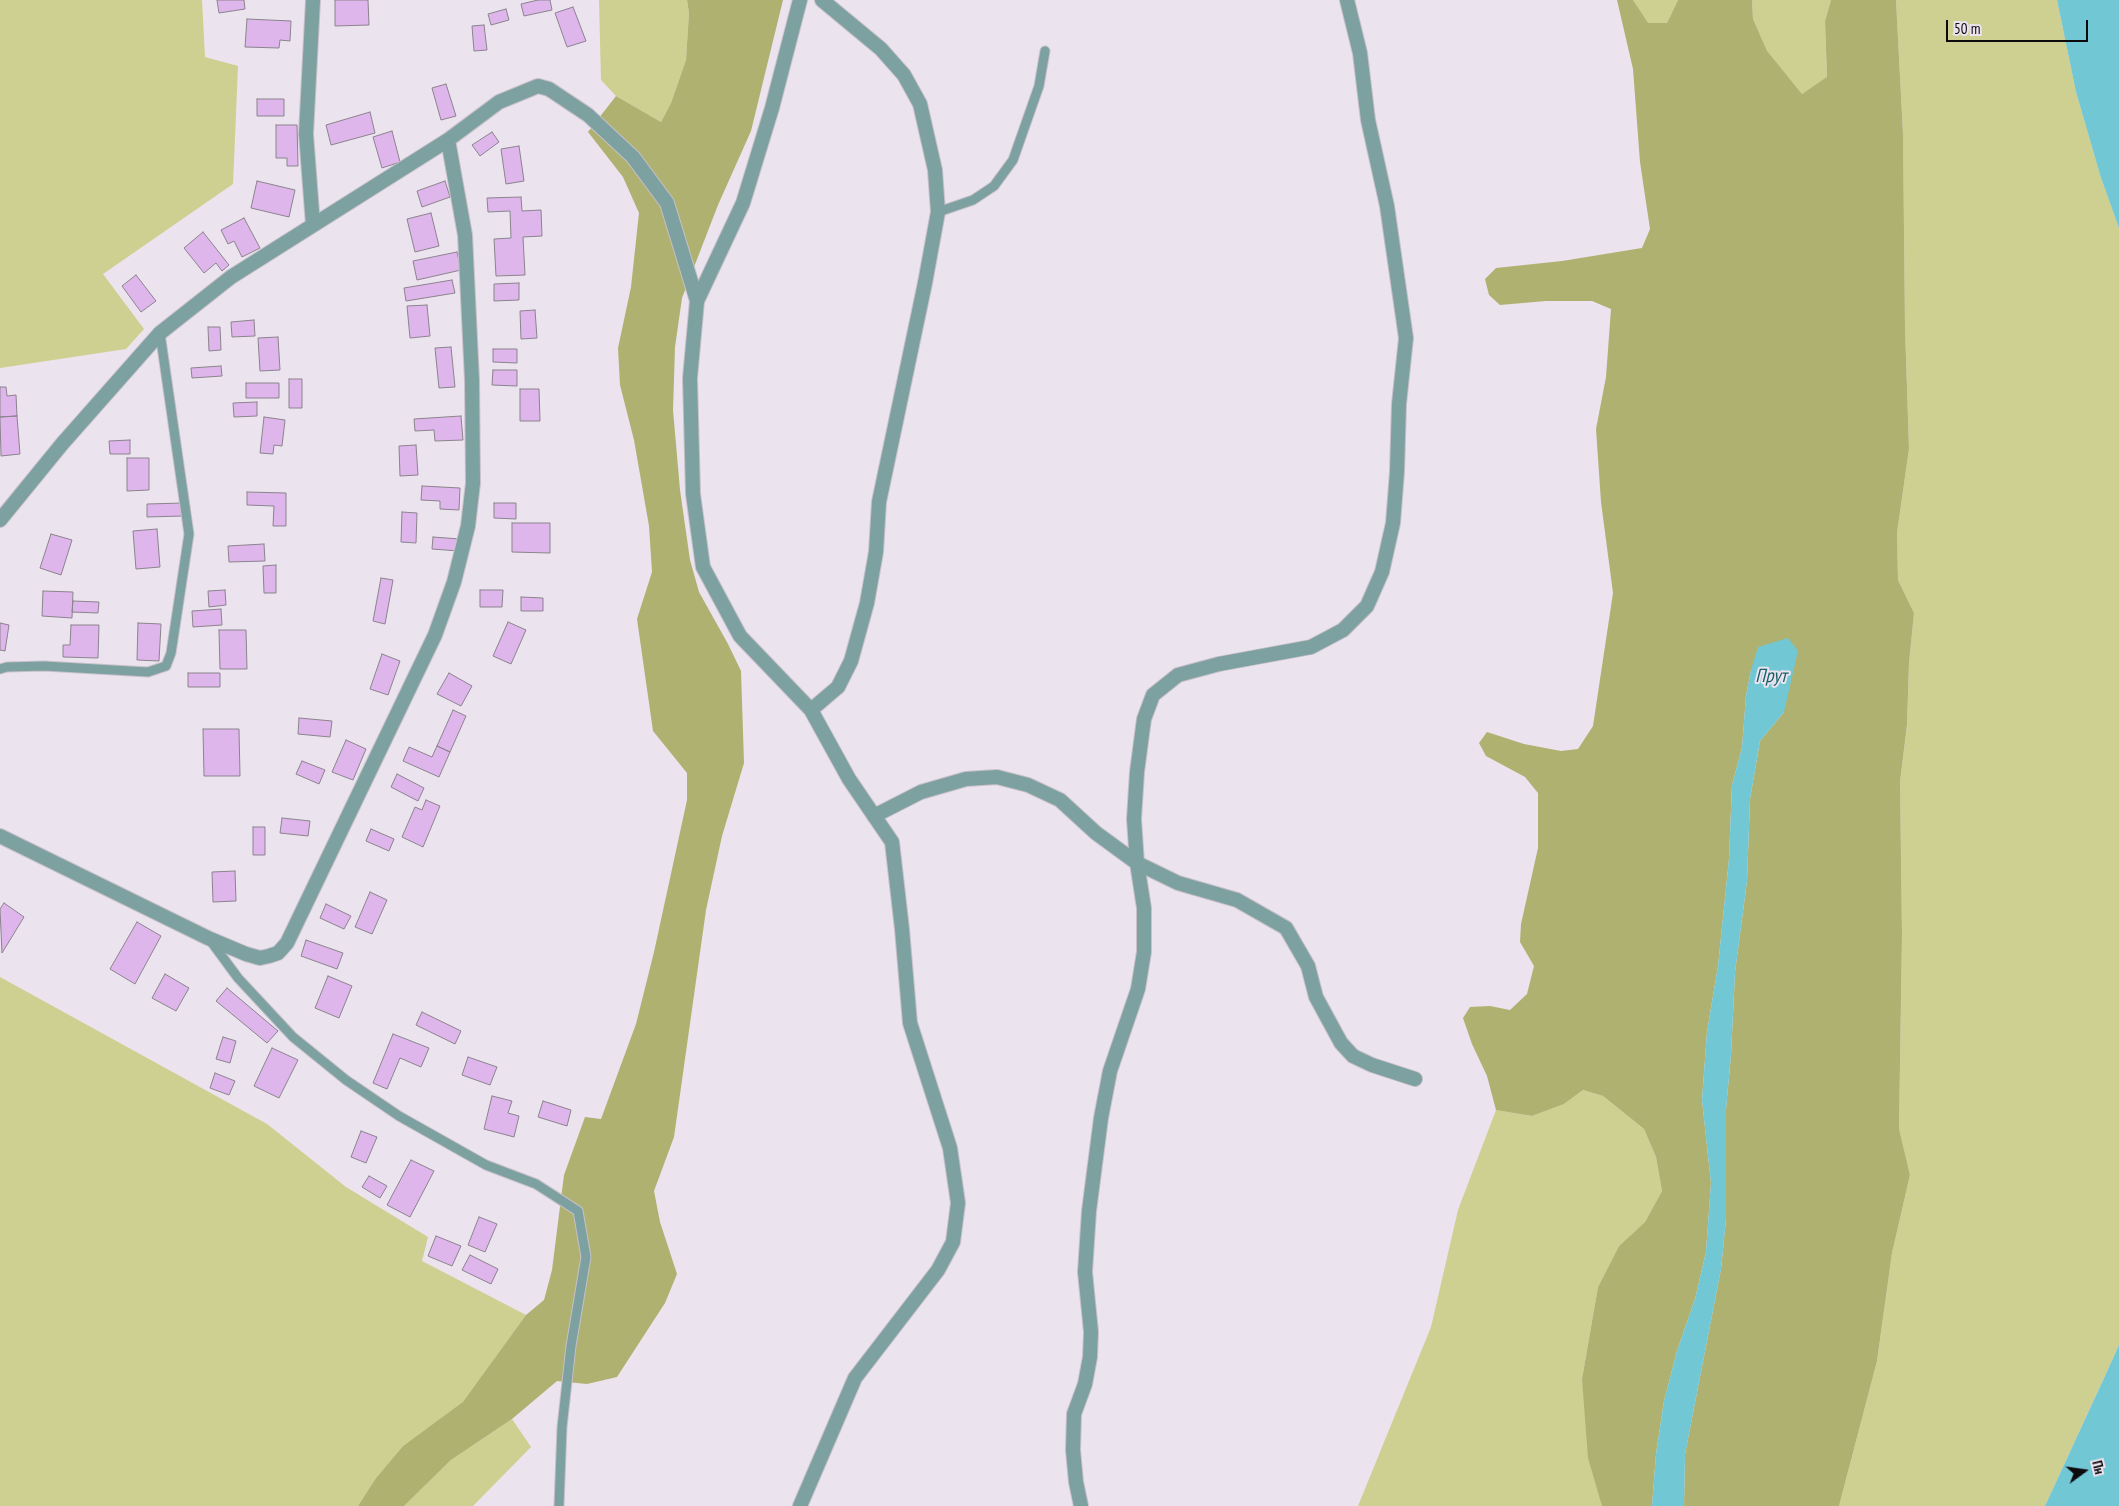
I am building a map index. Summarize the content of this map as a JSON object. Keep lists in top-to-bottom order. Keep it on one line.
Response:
{"water":["Прут"],"scale_bar":"50 m","north":"right"}
